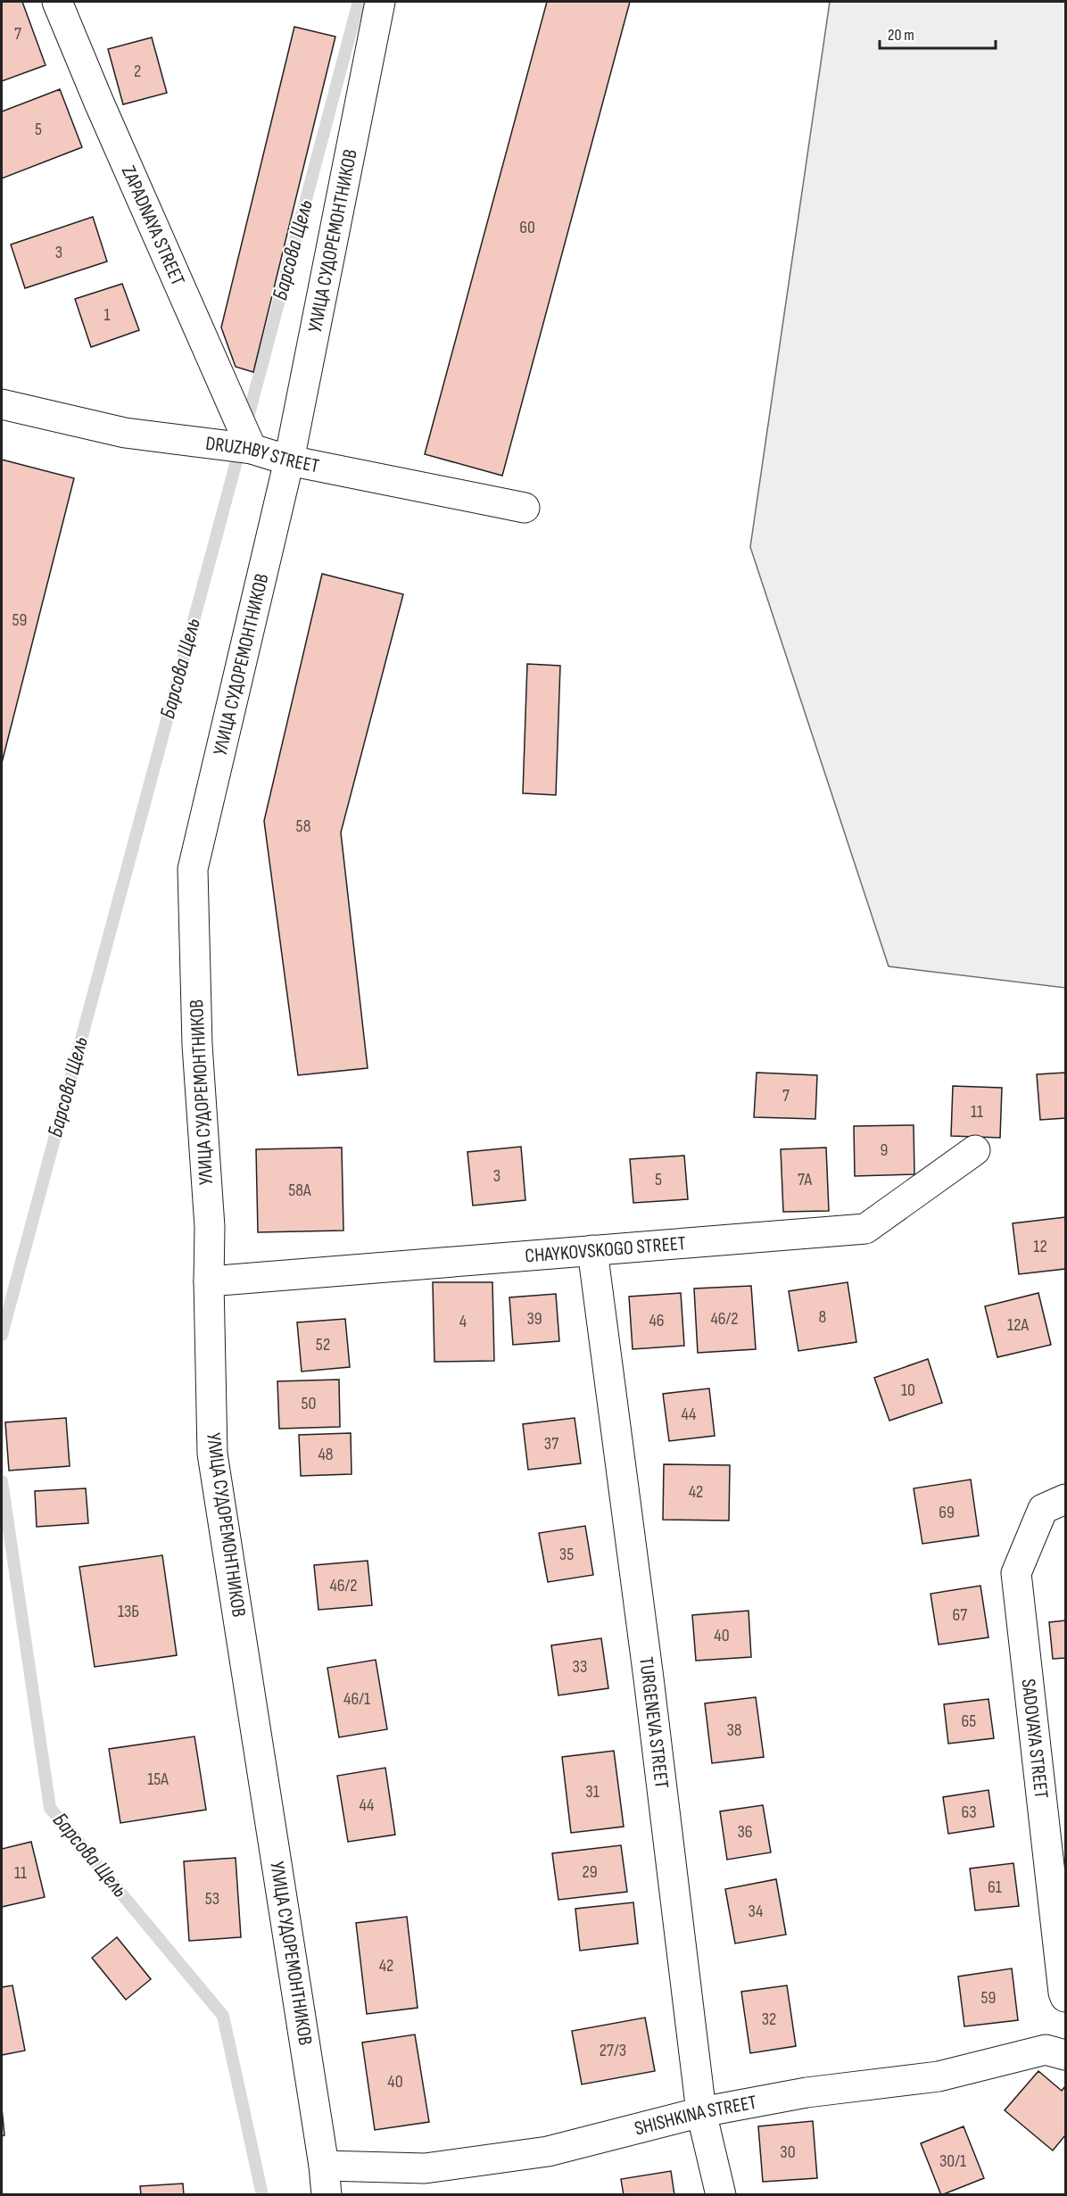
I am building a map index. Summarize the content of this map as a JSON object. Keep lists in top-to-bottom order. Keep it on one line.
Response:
{"streets":{"street":["ZAPADNAYA STREET","УЛИЦА СУДОРЕМОНТНИКОВ","DRUZHBY STREET","CHAYKOVSKOGO STREET","TURGENEVA STREET","SADOVAYA STREET","SHISHKINA STREET"]},"crossings":[["ZAPADNAYA STREET","DRUZHBY STREET"],["УЛИЦА СУДОРЕМОНТНИКОВ","DRUZHBY STREET"],["УЛИЦА СУДОРЕМОНТНИКОВ","CHAYKOVSKOGO STREET"],["УЛИЦА СУДОРЕМОНТНИКОВ","SHISHKINA STREET"],["CHAYKOVSKOGO STREET","TURGENEVA STREET"],["TURGENEVA STREET","SHISHKINA STREET"]],"water":["Барсова Щель"],"house_numbers":["7","2","5","60","3","1","59","58","7","11","9","3","5","7А","58А","12","8","39","46/2","46","4","12А","52","10","50","44","37","48","42","69","35","46/2","13Б","67","40","33","46/1","65","38","15А","31","44","63","36","29","11","61","53","34","42","59","32","27/3","40","30","30/1"],"scale_bar":"20 m"}
